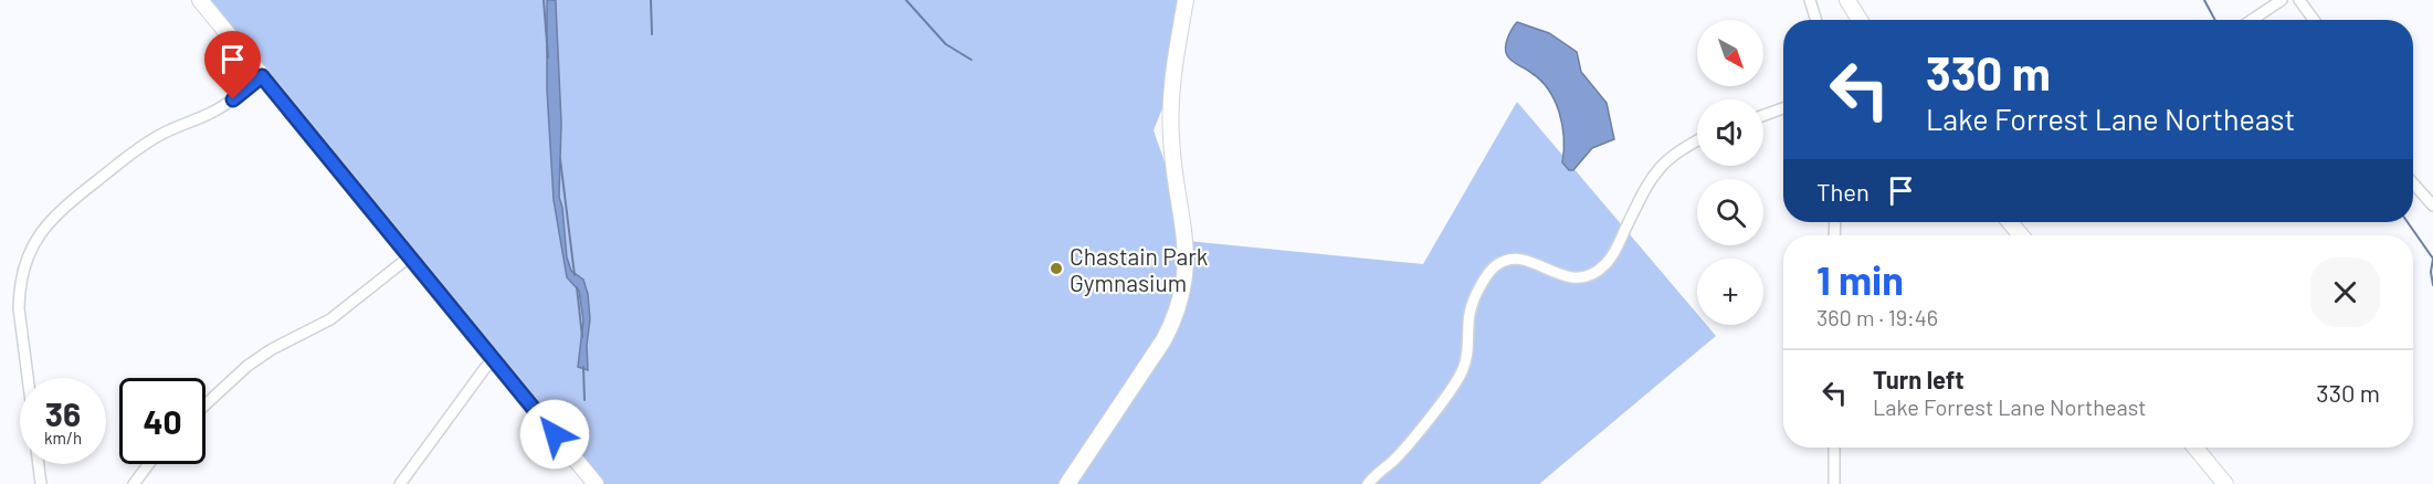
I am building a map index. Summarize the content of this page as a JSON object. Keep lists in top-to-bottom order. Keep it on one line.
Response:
{"places":["Chastain Park Gymnasium"],"north":"bottom right","page":{"map_buttons":"+","turn":["330 m","Lake Forrest Lane Northeast"],"then":"Then","heading":["1 min","360 m · 19:46"],"list":[{"name":"Turn left","note":"Lake Forrest Lane Northeast","value":"330 m"}],"speed":"36 km/h","limit":"40"}}
